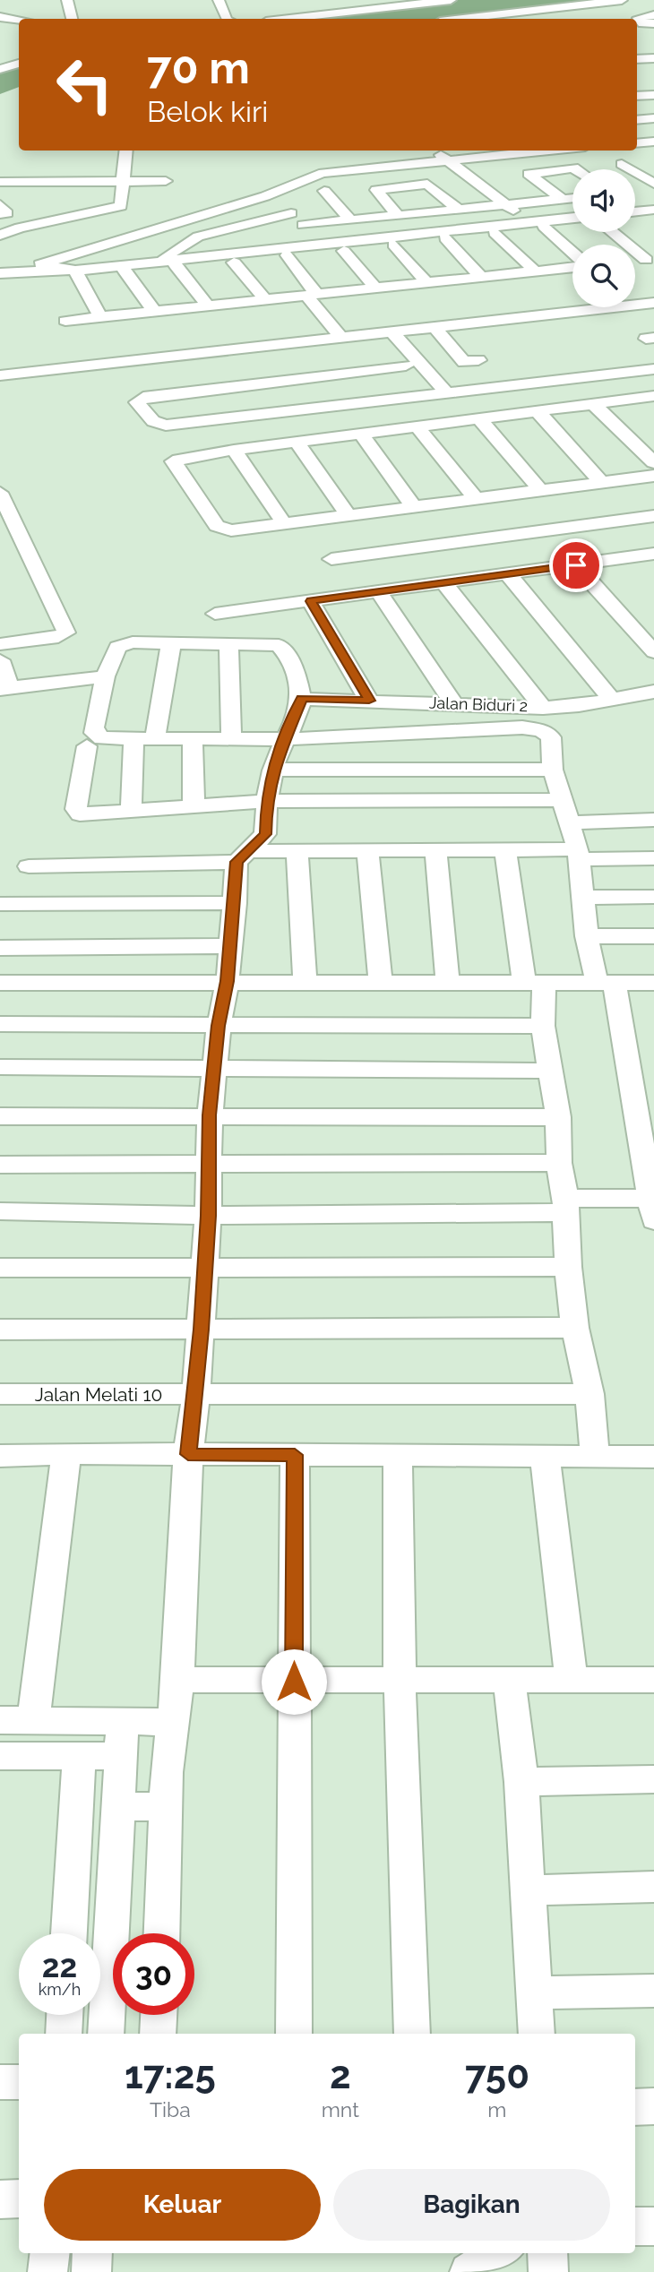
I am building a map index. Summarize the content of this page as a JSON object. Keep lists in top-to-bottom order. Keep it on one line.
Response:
{"streets":{"street":["Jalan Biduri 2","Jalan Melati 10"]},"page":{"turn":["70 m","Belok kiri"],"speed":"22 km/h","limit":"30","eta":["17:25","Tiba","2","mnt","750","m"],"buttons":["Keluar","Bagikan"]}}
